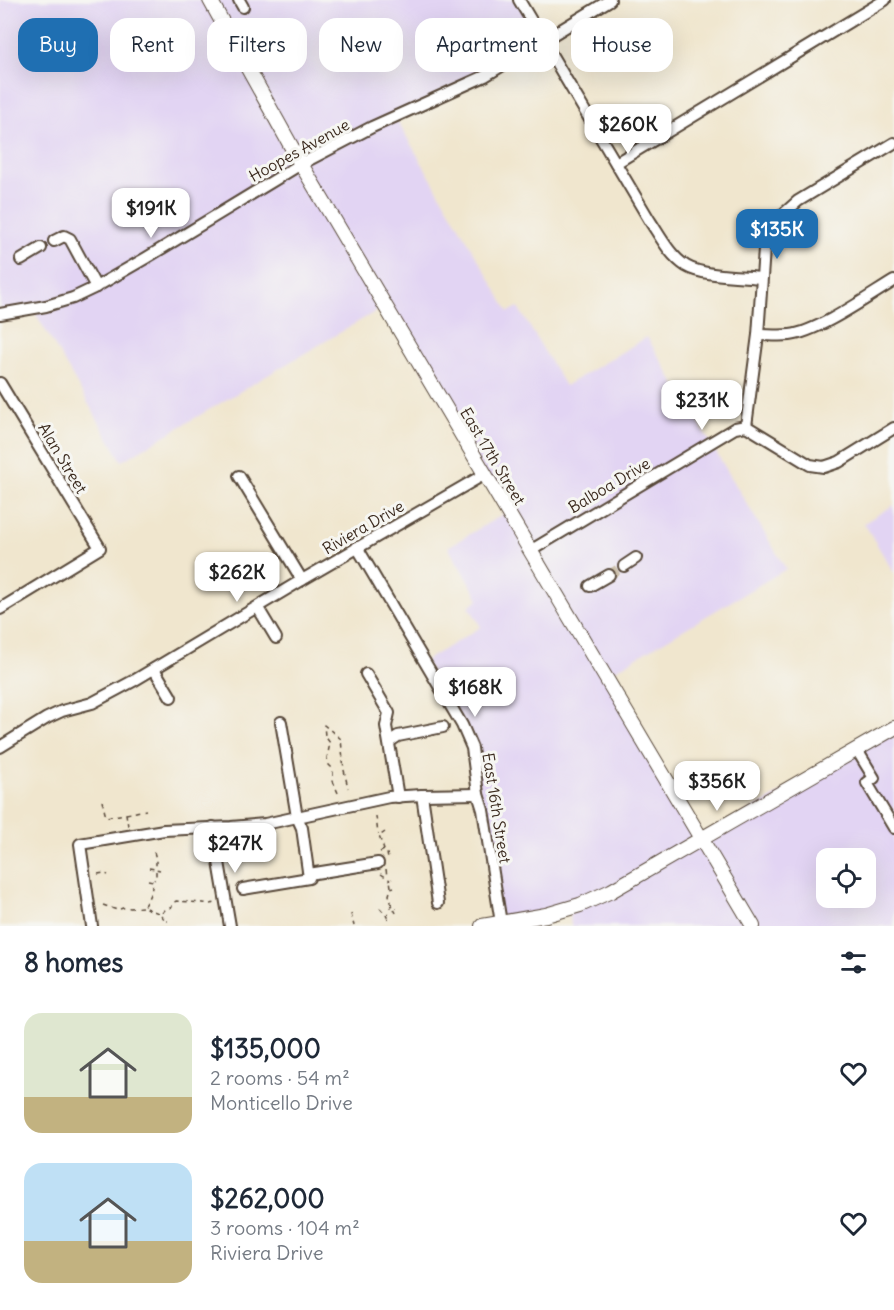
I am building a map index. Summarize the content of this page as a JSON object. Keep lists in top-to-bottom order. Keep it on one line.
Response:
{"streets":{"main road":["East 17th Street"],"street":["Hoopes Avenue","Alan Street","Balboa Drive","Riviera Drive","East 16th Street"]},"crossings":[["Hoopes Avenue","East 17th Street"],["East 17th Street","Balboa Drive"],["East 17th Street","Riviera Drive"],["Riviera Drive","East 16th Street"]],"page":{"chip":["Buy","Rent","Filters","New","Apartment","House"],"price":["$260K","$191K","$135K","$231K","$262K","$168K","$356K","$247K"],"heading":"8 homes","list":[{"name":"$135,000","note":"2 rooms · 54 m² · Monticello Drive"},{"name":"$262,000","note":"3 rooms · 104 m² · Riviera Drive"}]}}
